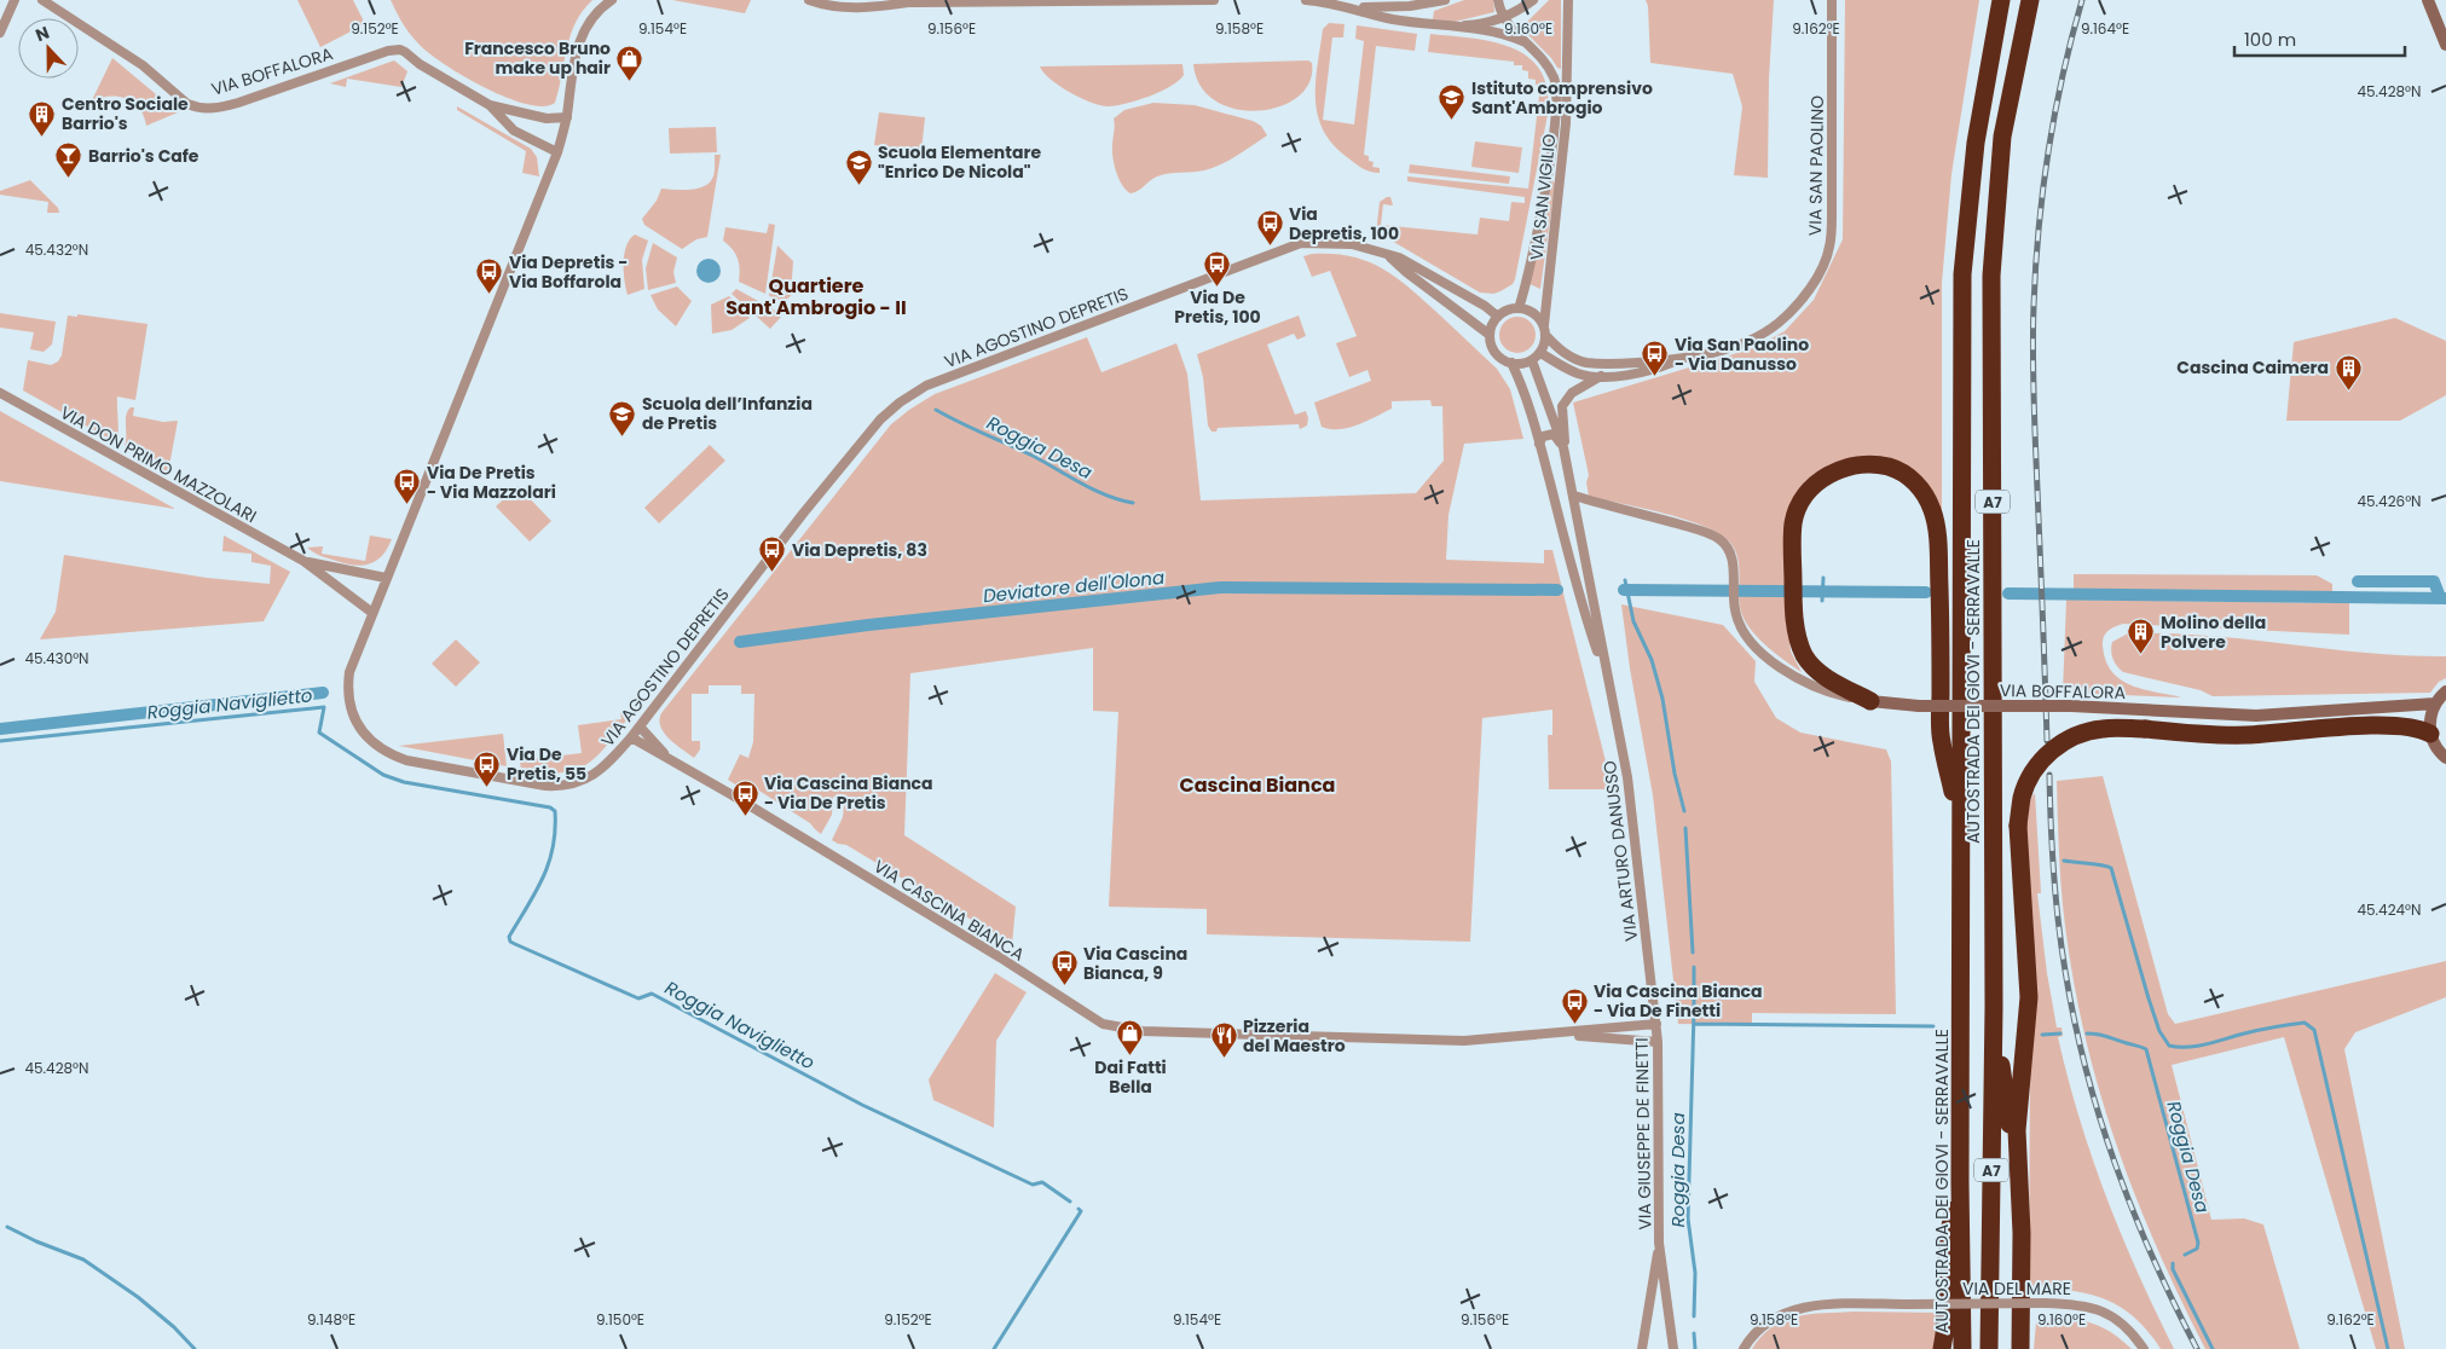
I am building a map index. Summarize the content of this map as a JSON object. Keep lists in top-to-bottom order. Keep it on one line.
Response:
{"streets":{"highway":["A7","AUTOSTRADA DEI GIOVI - SERRAVALLE"],"street":["VIA BOFFALORA","VIA SAN PAOLINO","VIA SAN VIGILIO","VIA AGOSTINO DEPRETIS","VIA DON PRIMO MAZZOLARI","VIA ARTURO DANUSSO","VIA CASCINA BIANCA","VIA GIUSEPPE DE FINETTI","VIA DEL MARE"]},"crossings":[["VIA BOFFALORA","VIA AGOSTINO DEPRETIS"],["VIA BOFFALORA","VIA ARTURO DANUSSO"],["VIA SAN PAOLINO","VIA SAN VIGILIO"],["VIA SAN PAOLINO","VIA AGOSTINO DEPRETIS"],["VIA SAN PAOLINO","VIA ARTURO DANUSSO"],["VIA SAN VIGILIO","VIA AGOSTINO DEPRETIS"],["VIA SAN VIGILIO","VIA ARTURO DANUSSO"],["VIA AGOSTINO DEPRETIS","VIA DON PRIMO MAZZOLARI"],["VIA AGOSTINO DEPRETIS","VIA ARTURO DANUSSO"],["VIA AGOSTINO DEPRETIS","VIA CASCINA BIANCA"],["VIA ARTURO DANUSSO","VIA CASCINA BIANCA"],["VIA ARTURO DANUSSO","VIA GIUSEPPE DE FINETTI"],["VIA CASCINA BIANCA","VIA GIUSEPPE DE FINETTI"]],"districts":["Quartiere Sant'Ambrogio - II","Cascina Bianca"],"water":["Roggia Desa","Deviatore dell'Olona","Roggia Naviglietto"],"places":{"shop":["Francesco Bruno make up hair","Dai Fatti Bella"],"school or university":["Istituto comprensivo Sant'Ambrogio","Scuola Elementare \"Enrico De Nicola\"","Scuola dell’Infanzia de Pretis"],"building":["Centro Sociale Barrio's","Cascina Caimera","Molino della Polvere"],"bar":["Barrio's Cafe"],"bus stop":["Via Depretis, 100","Via De Pretis, 100","Via Depretis - Via Boffarola","Via San Paolino - Via Danusso","Via De Pretis - Via Mazzolari","Via Depretis, 83","Via De Pretis, 55","Via Cascina Bianca - Via De Pretis","Via Cascina Bianca, 9","Via Cascina Bianca - Via De Finetti"],"restaurant":["Pizzeria del Maestro"]},"scale_bar":"100 m","north":"top","coordinates":["9.152°E","9.154°E","9.156°E","9.158°E","9.160°E","9.162°E","9.164°E","45.428°N","45.432°N","45.426°N","45.430°N","45.424°N","9.148°E","9.150°E"]}
